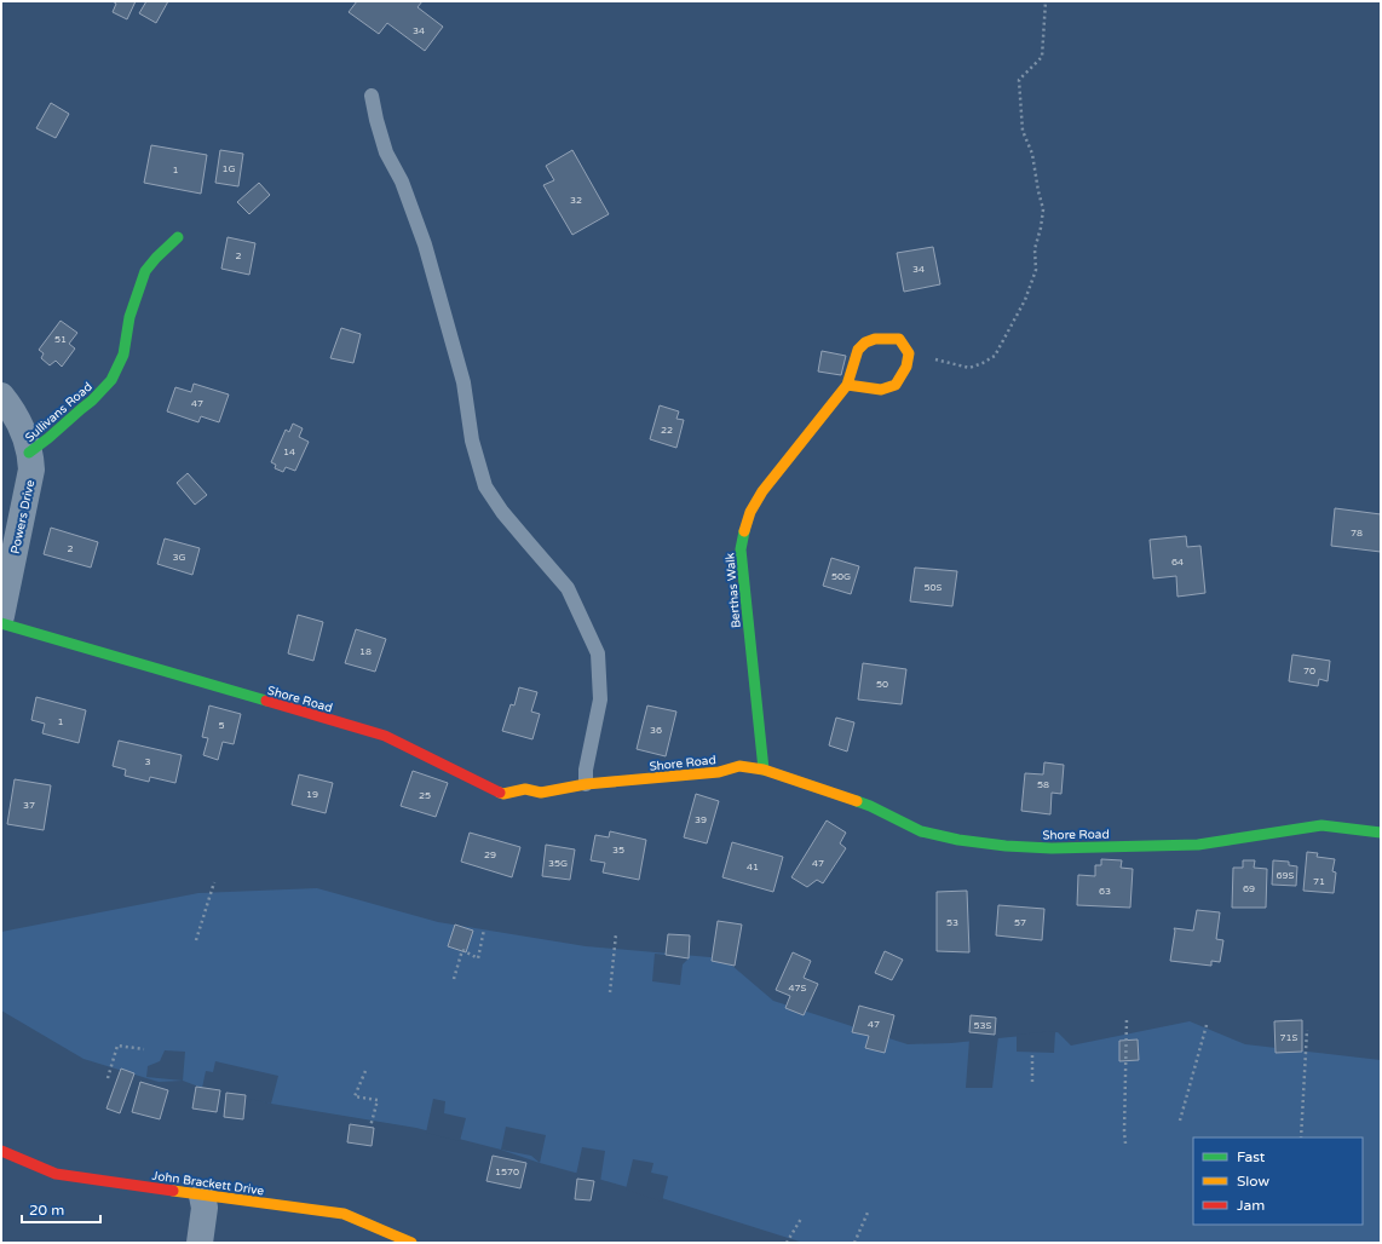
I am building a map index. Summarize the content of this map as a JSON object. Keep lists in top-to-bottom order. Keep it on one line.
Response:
{"streets":{"street":["Sullivans Road","Powers Drive","Berthas Walk","Shore Road","John Brackett Drive"]},"crossings":[["Sullivans Road","Powers Drive"],["Berthas Walk","Shore Road"]],"house_numbers":["34","1G","1","32","2","34","51","47","22","14","78","2","3G","64","50G","50S","18","70","50","1","5","36","3","58","19","25","37","39","35","29","35G","47","41","69S","71","69","63","53","57","47S","47","53S","71S","1570"],"legend":["Fast","Slow","Jam"],"scale_bar":"20 m"}
